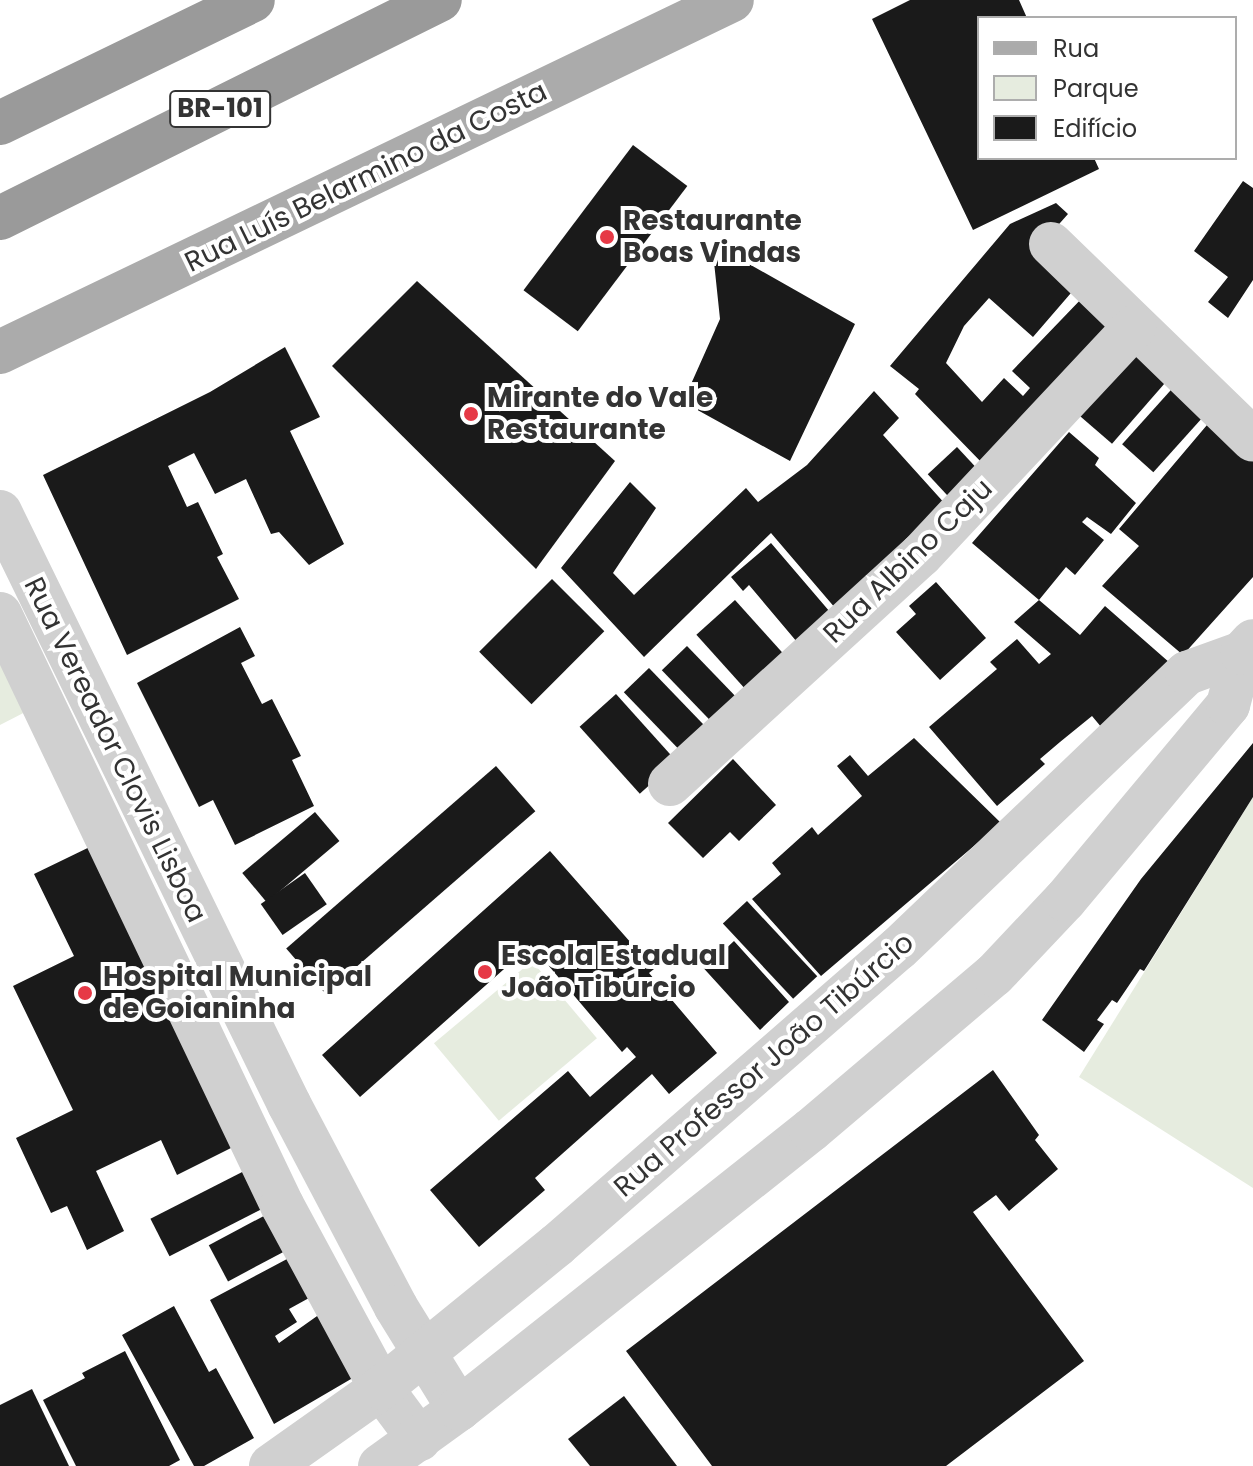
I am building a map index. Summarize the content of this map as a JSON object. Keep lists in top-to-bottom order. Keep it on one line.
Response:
{"streets":{"highway":["BR-101"],"main road":["Rua Luís Belarmino da Costa"],"street":["Rua Albino Caju","Rua Vereador Clovis Lisboa","Rua Professor João Tibúrcio"]},"crossings":[["Rua Vereador Clovis Lisboa","Rua Professor João Tibúrcio"]],"places":["Restaurante Boas Vindas","Mirante do Vale Restaurante","Escola Estadual João Tibúrcio","Hospital Municipal de Goianinha"],"legend":["Rua","Parque","Edifício"]}
